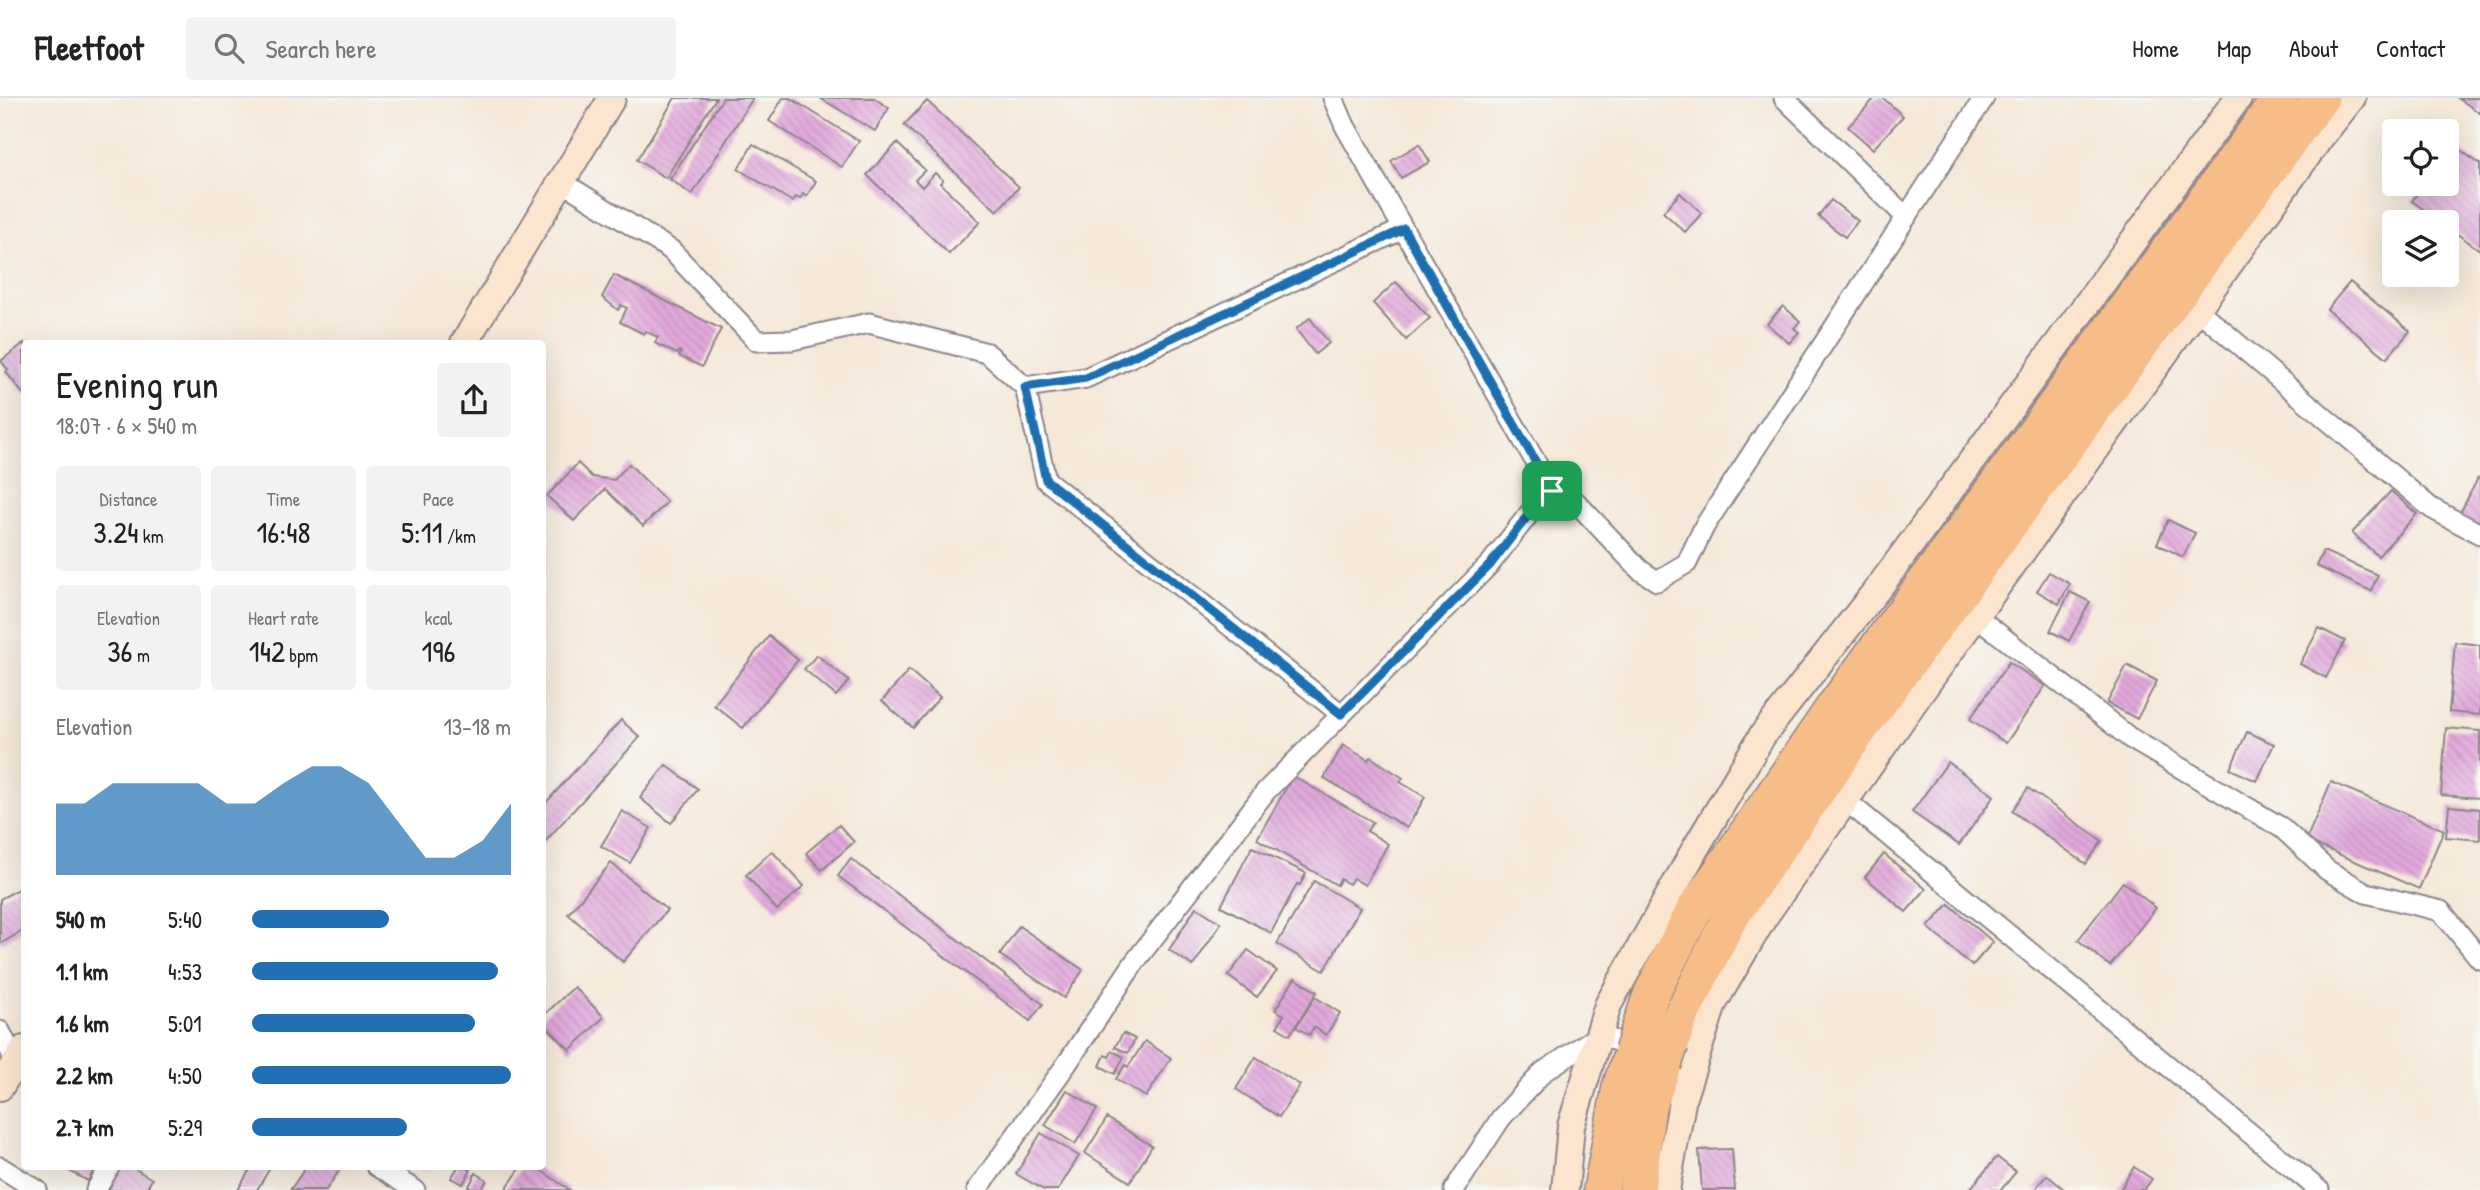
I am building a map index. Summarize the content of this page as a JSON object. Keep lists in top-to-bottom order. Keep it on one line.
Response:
{"page":{"header":"Fleetfoot","search":"Search here","nav":["Home","Map","About","Contact"],"heading":["Evening run","18:07 · 6 × 540 m"],"stats":[["Distance","3.24 km"],["Time","16:48"],["Pace","5:11 /km"],["Elevation","36 m"],["Heart rate","142 bpm"],["kcal","196"]],"chart":["Elevation","13–18 m"],"list":[{"name":"540 m","note":"5:40"},{"name":"1.1 km","note":"4:53"},{"name":"1.6 km","note":"5:01"},{"name":"2.2 km","note":"4:50"},{"name":"2.7 km","note":"5:29"}]}}
